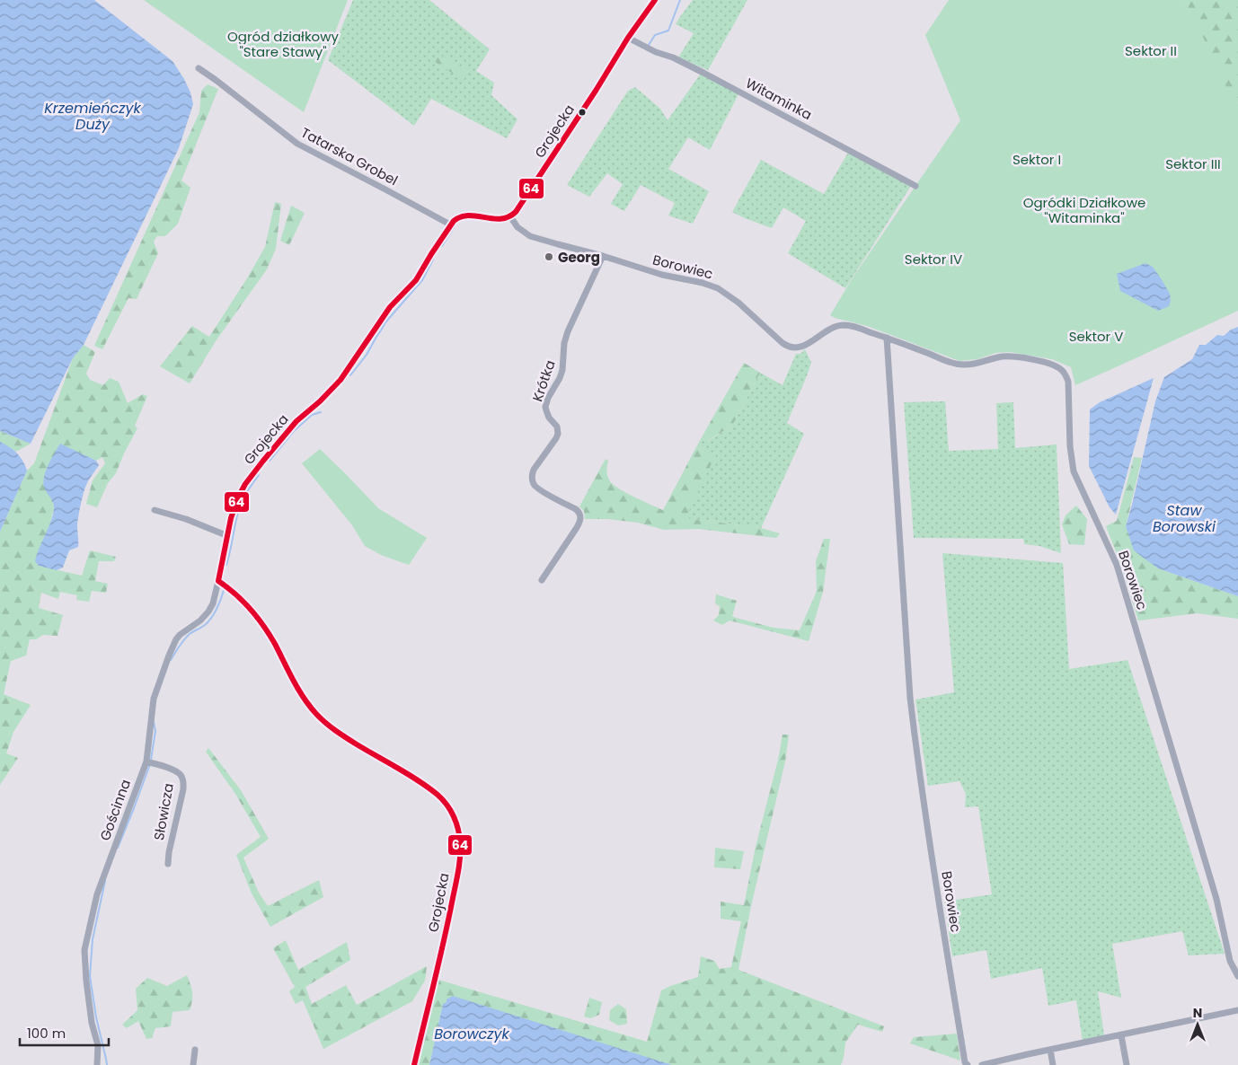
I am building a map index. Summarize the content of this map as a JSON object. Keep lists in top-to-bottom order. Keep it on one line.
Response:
{"streets":{"street":["Witaminka","Grojecka","Tatarska Grobel","Borowiec","Krótka","Gościnna","Słowicza"]},"crossings":[["Witaminka","Grojecka"],["Grojecka","Tatarska Grobel"],["Grojecka","Borowiec"],["Grojecka","Gościnna"],["Borowiec","Krótka"],["Gościnna","Słowicza"]],"water":["Krzemieńczyk Duży","Staw Borowski","Borowczyk"],"parks":["Ogród działkowy \"Stare Stawy\"","Sektor II","Sektor I","Sektor III","Ogródki Działkowe \"Witaminka\"","Sektor IV","Sektor V"],"places":["Georg"],"lines":["transit line 64"],"scale_bar":"100 m","north":"top"}
